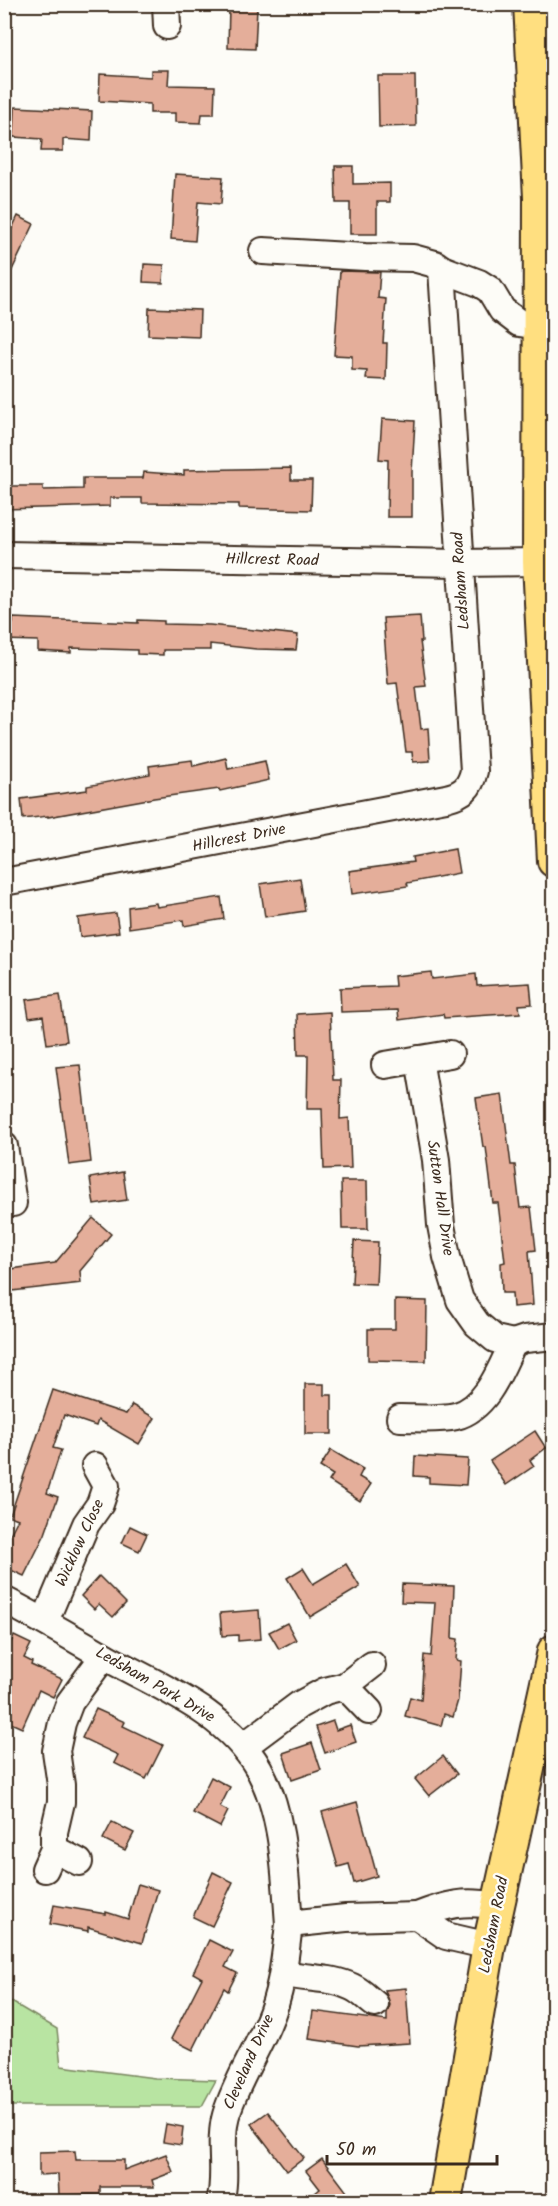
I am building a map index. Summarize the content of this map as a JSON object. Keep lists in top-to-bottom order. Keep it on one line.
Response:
{"streets":{"main road":["Ledsham Road"],"street":["Hillcrest Road","Hillcrest Drive","Sutton Hall Drive","Wicklow Close","Ledsham Park Drive","Cleveland Drive"]},"crossings":[["Hillcrest Road","Ledsham Road"],["Ledsham Road","Hillcrest Drive"],["Wicklow Close","Ledsham Park Drive"],["Ledsham Park Drive","Cleveland Drive"]],"scale_bar":"50 m"}
